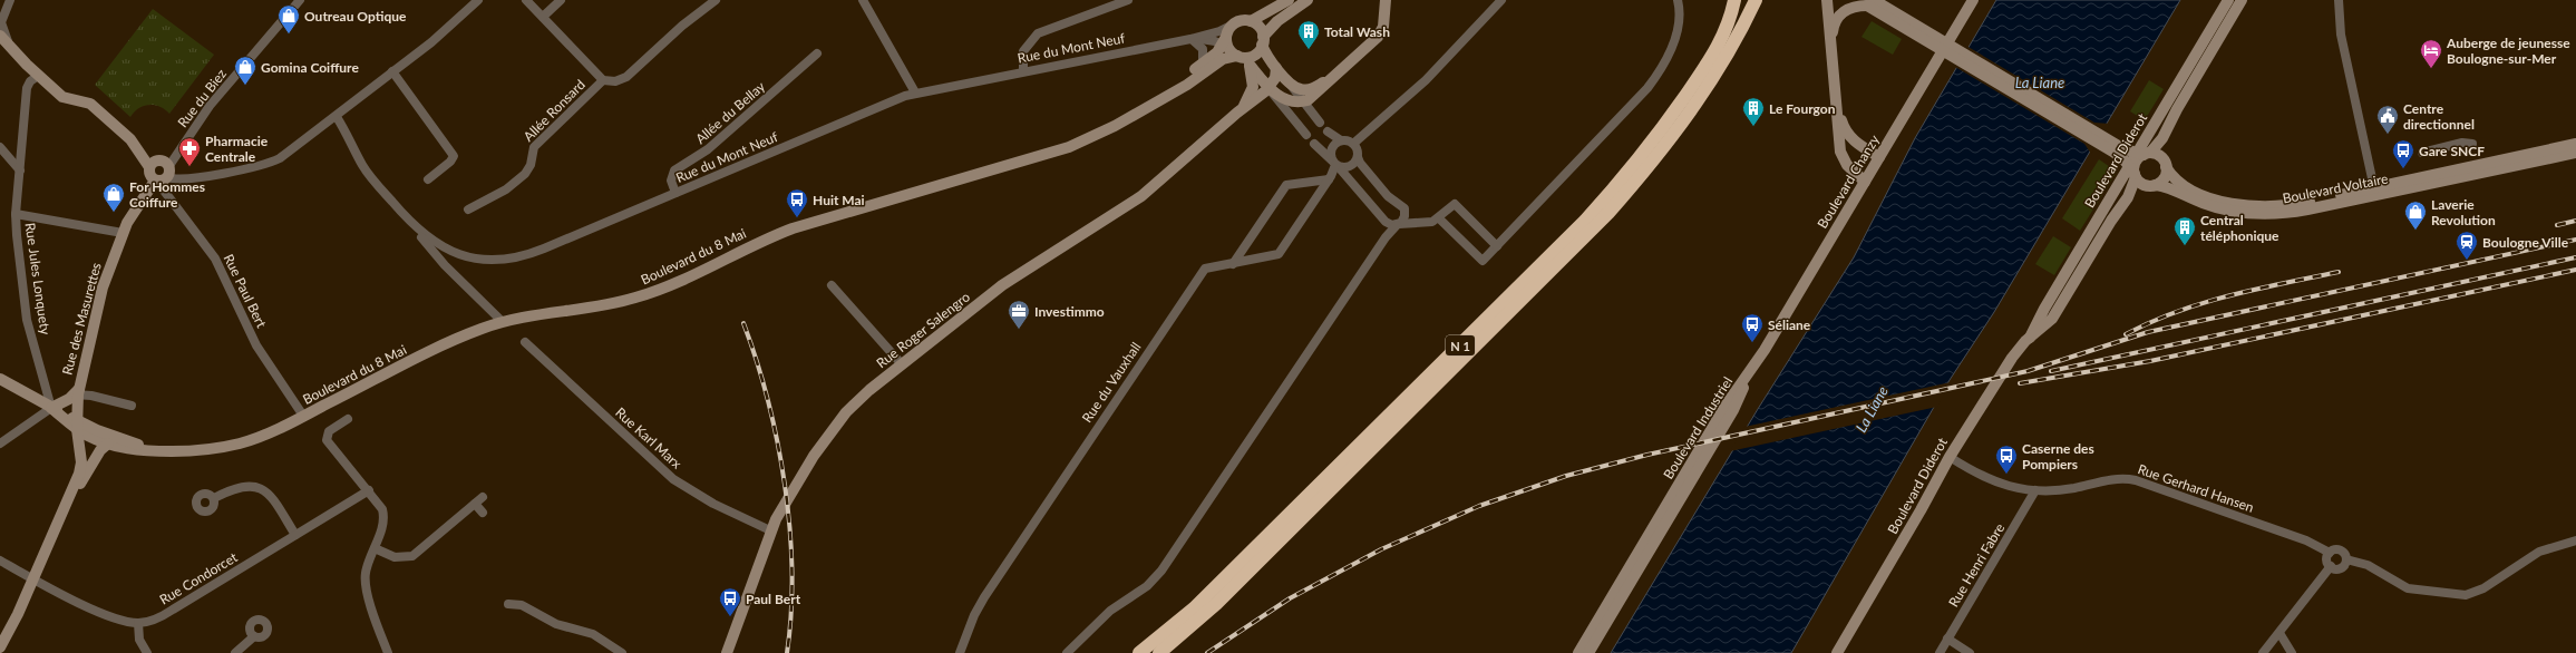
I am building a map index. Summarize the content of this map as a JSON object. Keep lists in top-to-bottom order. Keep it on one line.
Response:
{"streets":{"highway":["N 1"],"street":["Rue du Mont Neuf","Rue du Biez","Allée Ronsard","Allée du Bellay","Boulevard Diderot","Boulevard Chanzy","Boulevard Voltaire","Boulevard du 8 Mai","Rue Jules Lonquety","Rue Paul Bert","Rue des Masurettes","Rue Roger Salengro","Rue du Vauxhall","Boulevard Industriel","Rue Karl Marx","Rue Gerhard Hansen","Rue Henri Fabre","Rue Condorcet"]},"crossings":[["Rue du Mont Neuf","Allée du Bellay"],["Rue du Mont Neuf","Boulevard du 8 Mai"],["Rue du Biez","Rue Paul Bert"],["Rue du Biez","Rue des Masurettes"],["Boulevard Diderot","Boulevard Voltaire"],["Boulevard Diderot","Rue Gerhard Hansen"],["Boulevard Chanzy","Boulevard Industriel"],["Boulevard du 8 Mai","Rue Jules Lonquety"],["Boulevard du 8 Mai","Rue Paul Bert"],["Boulevard du 8 Mai","Rue des Masurettes"],["Rue Jules Lonquety","Rue des Masurettes"],["Rue Paul Bert","Rue des Masurettes"],["Rue des Masurettes","Rue Condorcet"],["Rue Roger Salengro","Rue Karl Marx"],["Rue Gerhard Hansen","Rue Henri Fabre"]],"water":["La Liane"],"places":{"shop":["Outreau Optique","Gomina Coiffure","For Hommes Coiffure","Laverie Revolution"],"building":["Total Wash","Le Fourgon","Central téléphonique"],"hotel":["Auberge de jeunesse Boulogne-sur-Mer"],"public building":["Centre directionnel"],"pharmacy":["Pharmacie Centrale"],"bus stop":["Gare SNCF","Huit Mai","Séliane","Caserne des Pompiers","Paul Bert"],"station":["Boulogne Ville"],"office":["Investimmo"]}}
